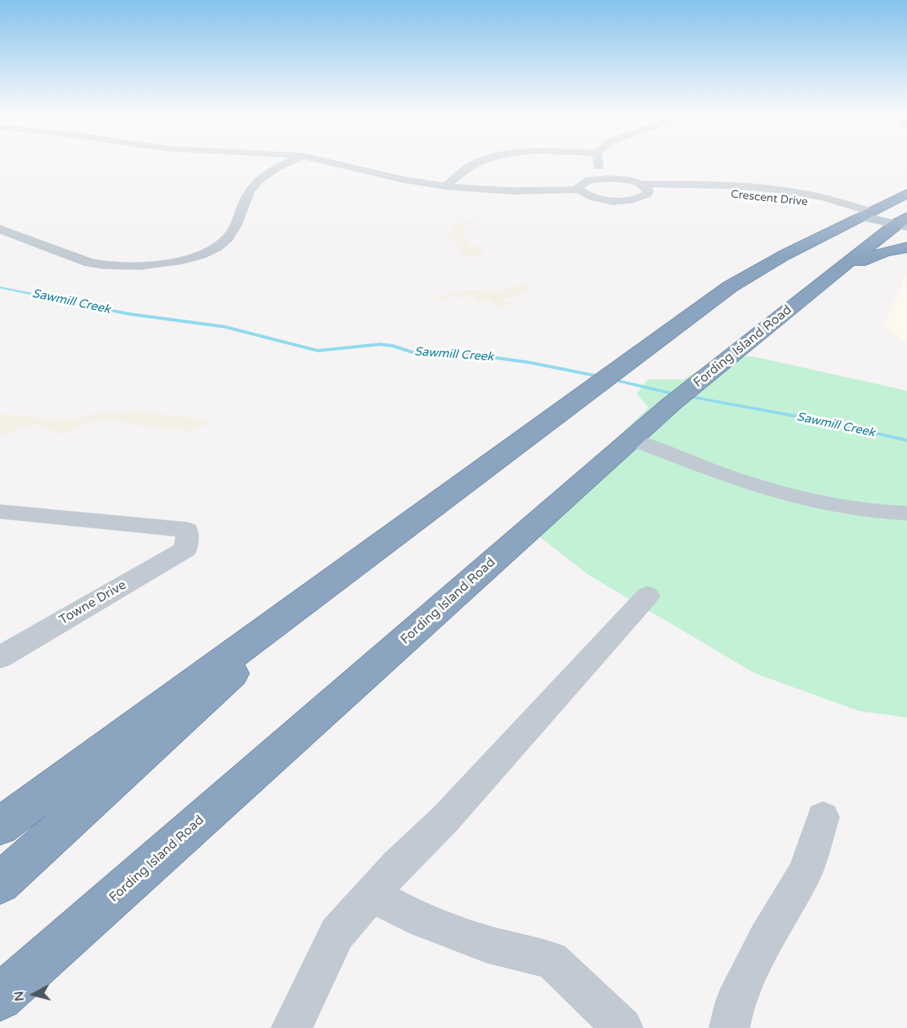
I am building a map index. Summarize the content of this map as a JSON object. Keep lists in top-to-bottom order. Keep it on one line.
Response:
{"streets":{"highway":["Fording Island Road"],"street":["Crescent Drive","Towne Drive"]},"crossings":[["Crescent Drive","Fording Island Road"]],"water":["Sawmill Creek"],"north":"left"}
